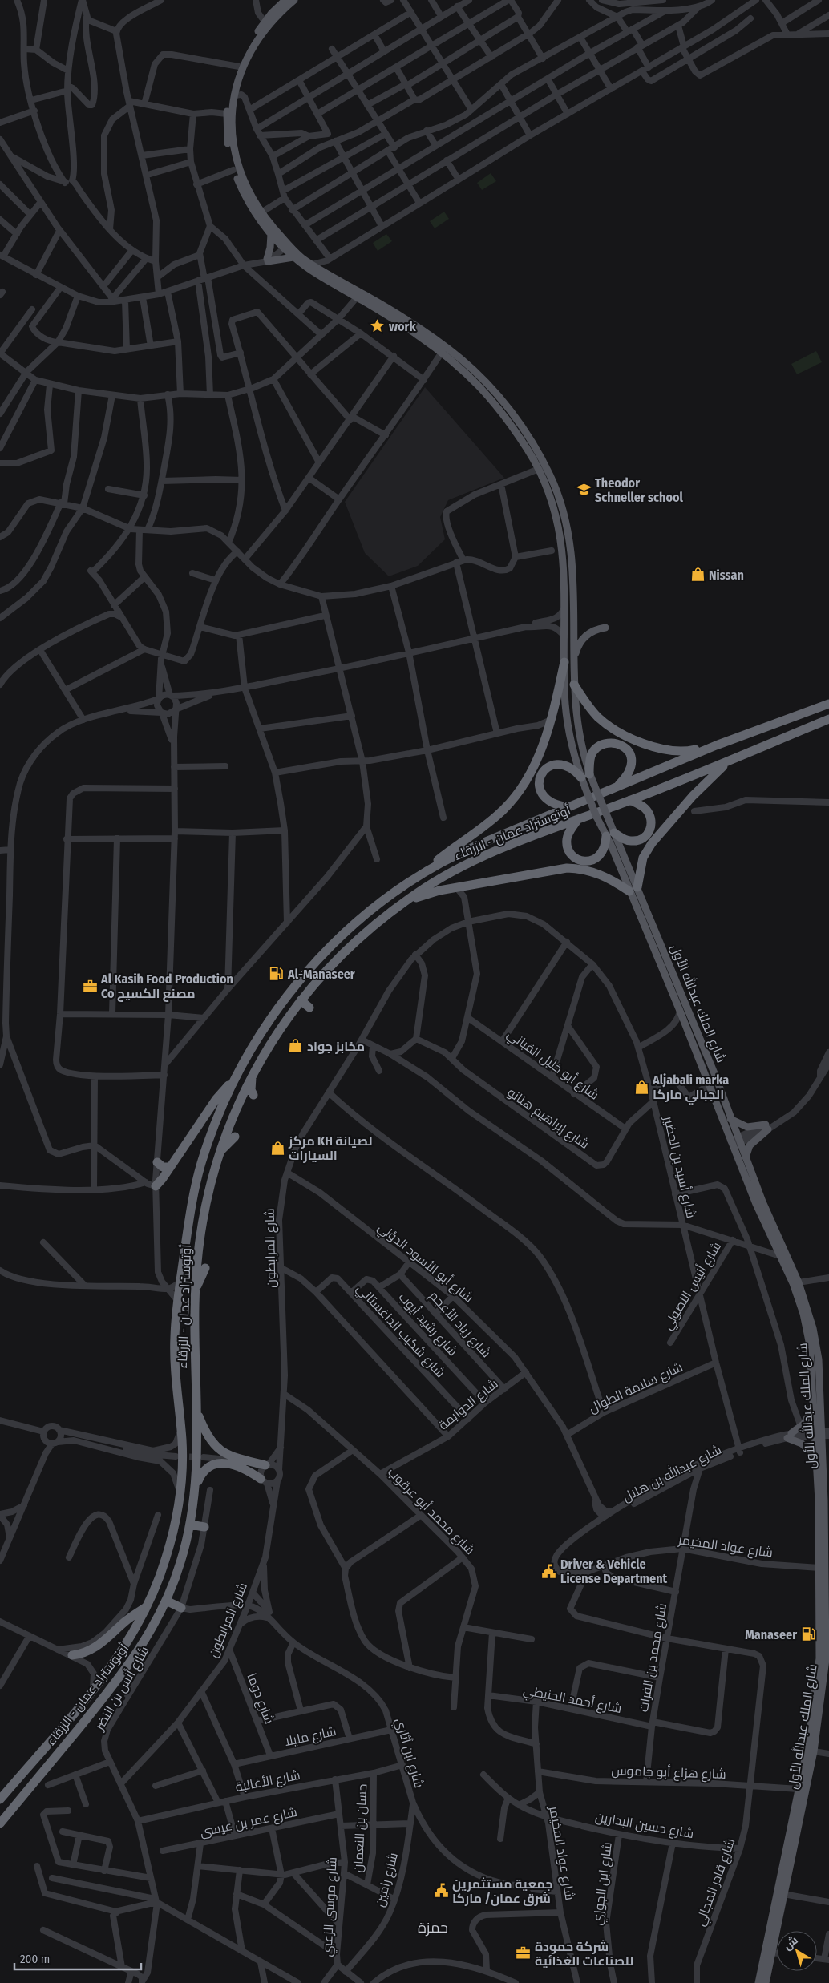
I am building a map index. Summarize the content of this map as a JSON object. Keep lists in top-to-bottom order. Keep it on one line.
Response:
{"streets":{"highway":["أوتوستراد عمان - الزرقاء"],"main road":["شارع الملك عبدالله الأول"],"street":["شارع أبو خليل القباني","شارع إبراهيم هنانو","شارع أسيد بن الحضير","شارع المرابطون","شارع أبو الأسود الدؤلي","شارع أنيس النصولي","شارع رشيد أيوب","شارع زياد الأعجم","شارع شكيب الداغستاني","شارع سلامة الطوال","شارع الدوايمة","شارع عبدالله بن هلال","شارع محمد أبو عرقوب","شارع عواد المخيمر","شارع محمد بن الفرات","شارع أنس بن النضر","شارع دوما","شارع أحمد الحنيطي","شارع مليلا","شارع ابن أثاري","شارع هزاع أبو جاموس","شارع الأغالبة","شارع عمر بن عيسى","شارع حسين البدارين","حسان بن النعمان","شارع رامين","شارع قادر المجالي","شارع ابن الجوزي","شارع موسى الزعبي"]},"crossings":[["شارع الملك عبدالله الأول","شارع عبدالله بن هلال"],["شارع الملك عبدالله الأول","شارع عواد المخيمر"],["شارع الملك عبدالله الأول","شارع هزاع أبو جاموس"],["شارع أبو خليل القباني","شارع إبراهيم هنانو"],["شارع إبراهيم هنانو","شارع أسيد بن الحضير"],["شارع أسيد بن الحضير","شارع المرابطون"],["شارع أسيد بن الحضير","شارع أنيس النصولي"],["شارع أسيد بن الحضير","شارع سلامة الطوال"],["شارع أسيد بن الحضير","شارع عبدالله بن هلال"],["شارع المرابطون","شارع أبو الأسود الدؤلي"],["شارع المرابطون","شارع محمد أبو عرقوب"],["شارع المرابطون","شارع أنس بن النضر"],["شارع المرابطون","شارع دوما"],["شارع المرابطون","شارع ابن أثاري"],["شارع أبو الأسود الدؤلي","شارع سلامة الطوال"],["شارع أبو الأسود الدؤلي","شارع الدوايمة"],["شارع رشيد أيوب","شارع الدوايمة"],["شارع زياد الأعجم","شارع الدوايمة"],["شارع شكيب الداغستاني","شارع الدوايمة"],["شارع الدوايمة","شارع محمد أبو عرقوب"],["شارع عبدالله بن هلال","شارع عواد المخيمر"],["شارع عبدالله بن هلال","شارع محمد بن الفرات"],["شارع عواد المخيمر","شارع محمد بن الفرات"],["شارع عواد المخيمر","شارع أحمد الحنيطي"],["شارع عواد المخيمر","شارع ابن أثاري"],["شارع عواد المخيمر","شارع هزاع أبو جاموس"],["شارع عواد المخيمر","شارع حسين البدارين"],["شارع عواد المخيمر","شارع قادر المجالي"],["شارع محمد بن الفرات","شارع أحمد الحنيطي"],["شارع محمد بن الفرات","شارع هزاع أبو جاموس"],["شارع محمد بن الفرات","شارع قادر المجالي"],["شارع أنس بن النضر","شارع الأغالبة"],["شارع دوما","شارع مليلا"],["شارع أحمد الحنيطي","شارع قادر المجالي"],["شارع مليلا","شارع ابن أثاري"],["شارع ابن أثاري","شارع الأغالبة"],["شارع ابن أثاري","شارع رامين"],["شارع هزاع أبو جاموس","شارع قادر المجالي"],["شارع الأغالبة","حسان بن النعمان"],["شارع الأغالبة","شارع موسى الزعبي"],["شارع عمر بن عيسى","شارع موسى الزعبي"],["شارع حسين البدارين","شارع قادر المجالي"],["شارع حسين البدارين","شارع ابن الجوزي"],["شارع رامين","شارع موسى الزعبي"]],"districts":["حمزة"],"places":{"place":["work"],"school or university":["Theodor Schneller school"],"shop":["Nissan","مخابز جواد","Aljabali marka الجبالي ماركا","مركز KH لصيانة السيارات"],"fuel station":["Al-Manaseer","Manaseer"],"office":["Al Kasih Food Production Co مصنع الكسيح","شركة حمودة للصناعات الغذائية"],"public building":["Driver & Vehicle License Department","جمعية مستثمرين شرق عمان/ ماركا"]},"scale_bar":"200 m","north":"top left"}
